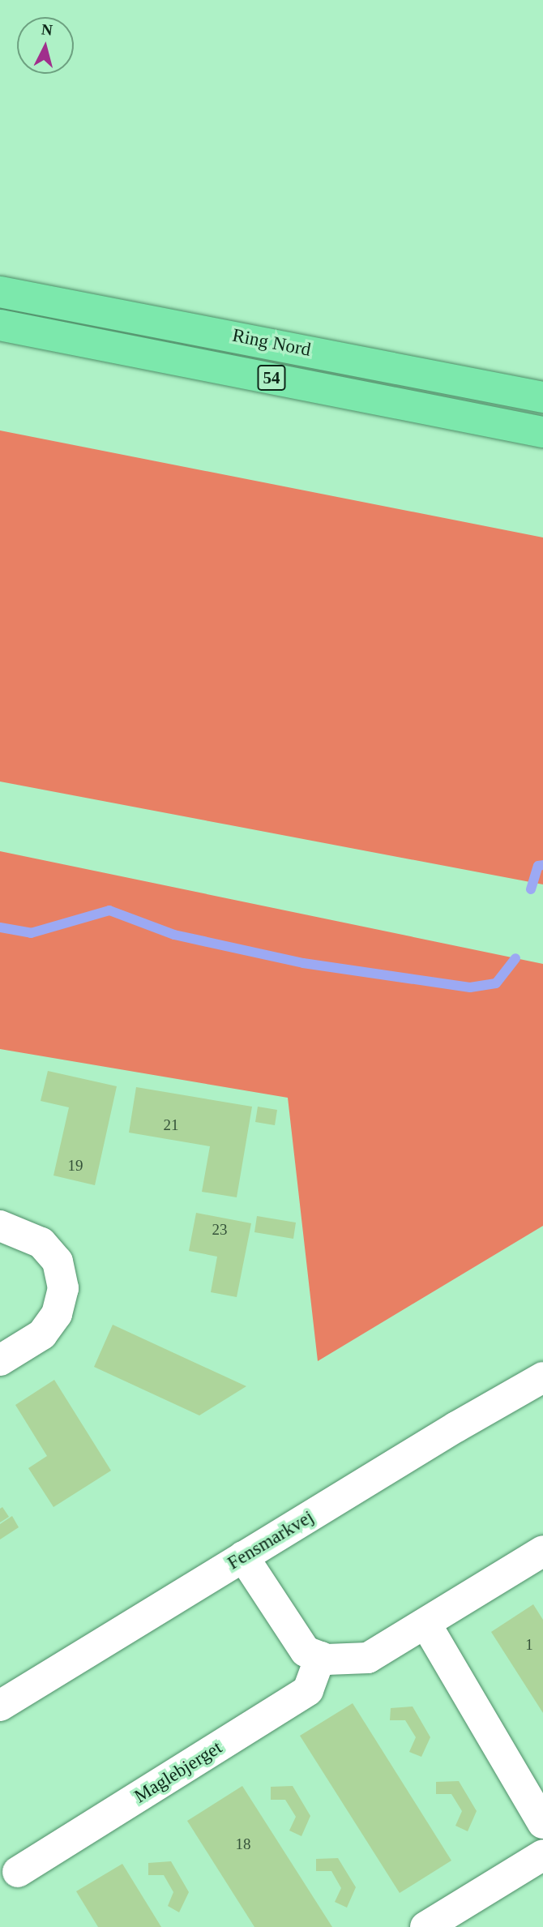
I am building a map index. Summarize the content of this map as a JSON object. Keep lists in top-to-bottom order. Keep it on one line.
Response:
{"streets":{"highway":["Ring Nord","54"],"street":["Fensmarkvej","Maglebjerget"]},"house_numbers":["21","19","23","1","18"],"north":"top"}
